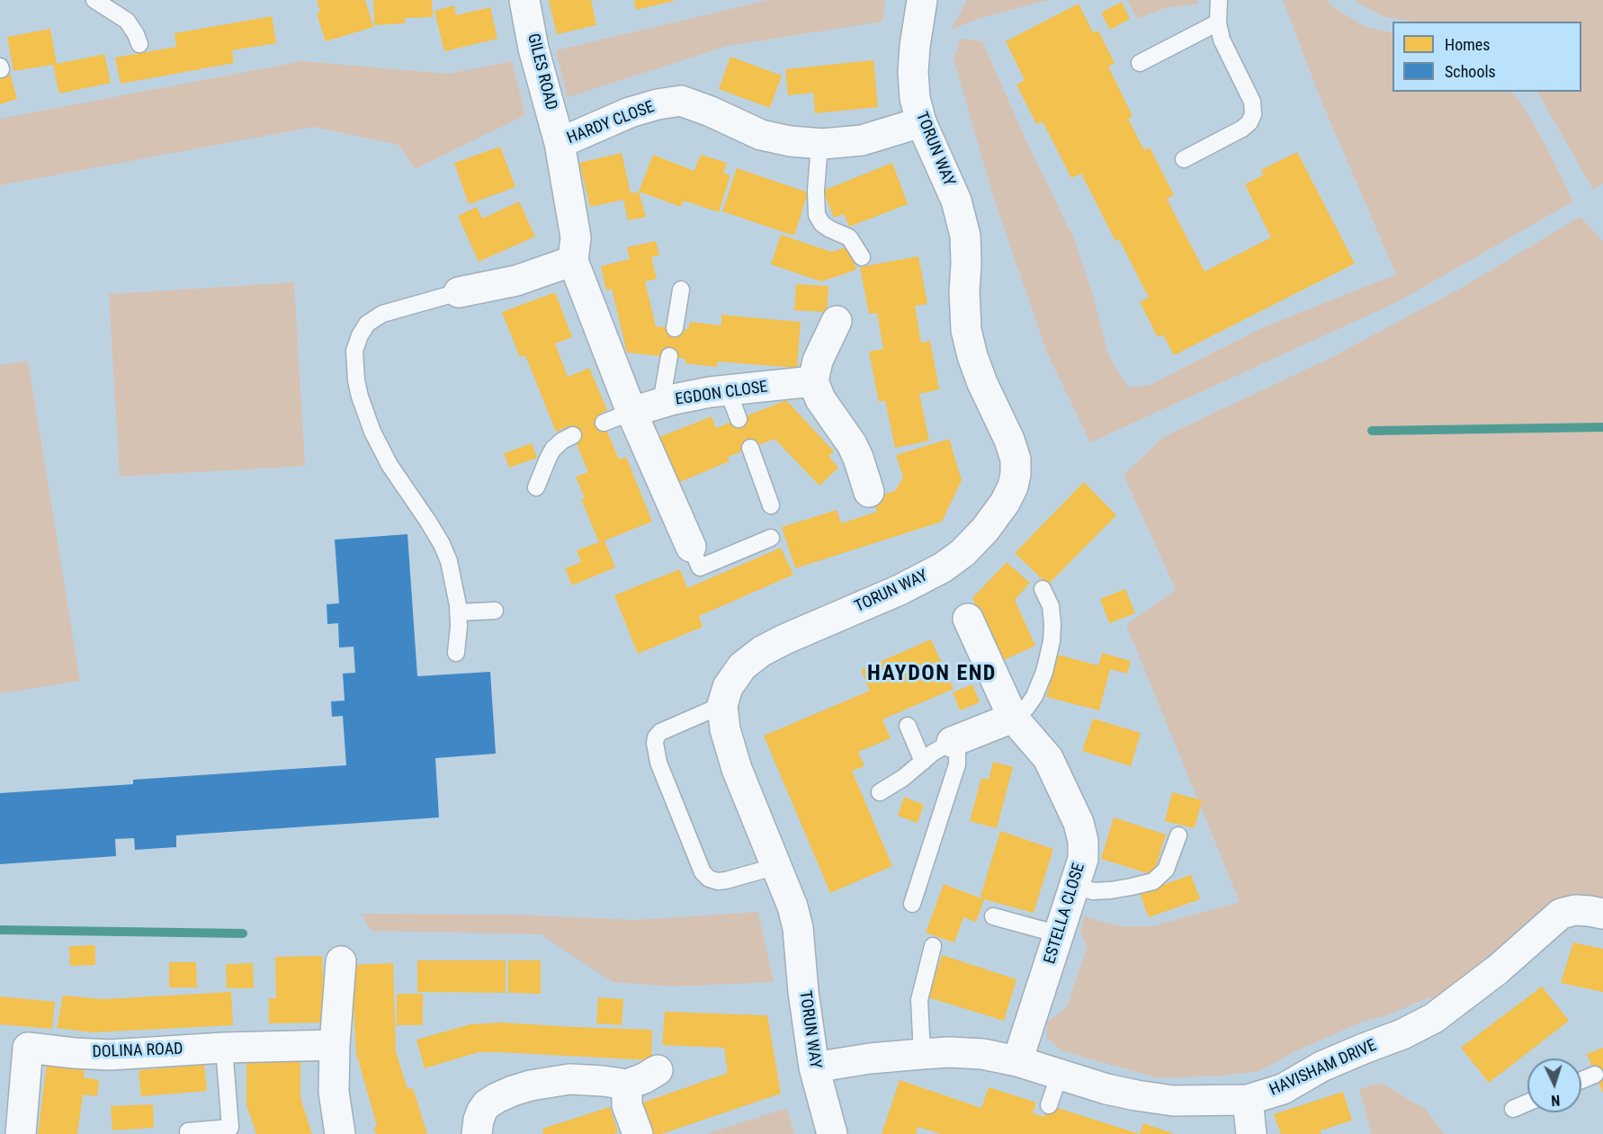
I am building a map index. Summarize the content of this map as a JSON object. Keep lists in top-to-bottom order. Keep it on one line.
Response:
{"streets":{"street":["GILES ROAD","HARDY CLOSE","TORUN WAY","EGDON CLOSE","ESTELLA CLOSE","DOLINA ROAD","HAVISHAM DRIVE"]},"crossings":[["GILES ROAD","HARDY CLOSE"],["HARDY CLOSE","TORUN WAY"],["TORUN WAY","HAVISHAM DRIVE"],["ESTELLA CLOSE","HAVISHAM DRIVE"]],"districts":["HAYDON END"],"legend":["Homes","Schools"],"north":"bottom"}
